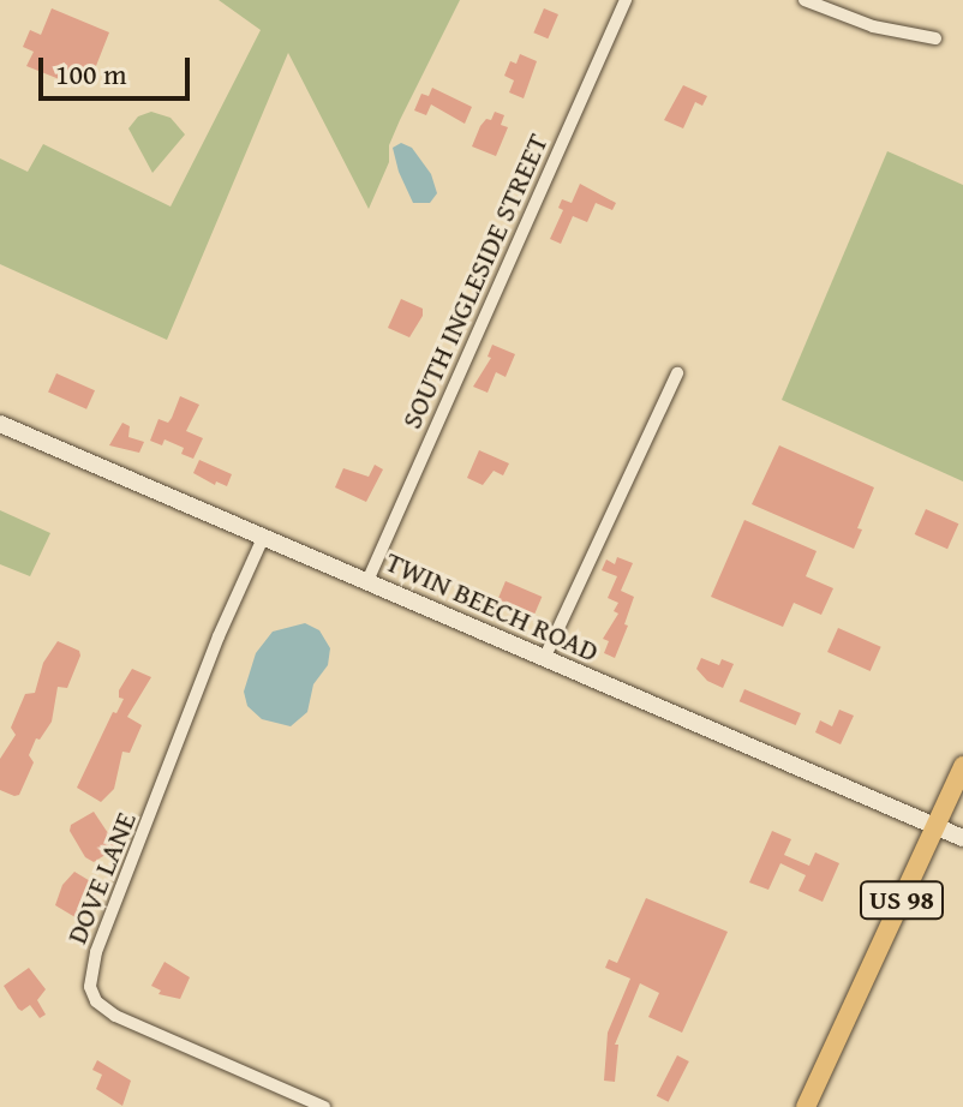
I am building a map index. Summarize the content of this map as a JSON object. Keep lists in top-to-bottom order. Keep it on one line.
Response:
{"streets":{"main road":["US 98"],"street":["SOUTH INGLESIDE STREET","TWIN BEECH ROAD","DOVE LANE"]},"crossings":[["SOUTH INGLESIDE STREET","TWIN BEECH ROAD"],["TWIN BEECH ROAD","DOVE LANE"],["TWIN BEECH ROAD","US 98"]],"scale_bar":"100 m"}
